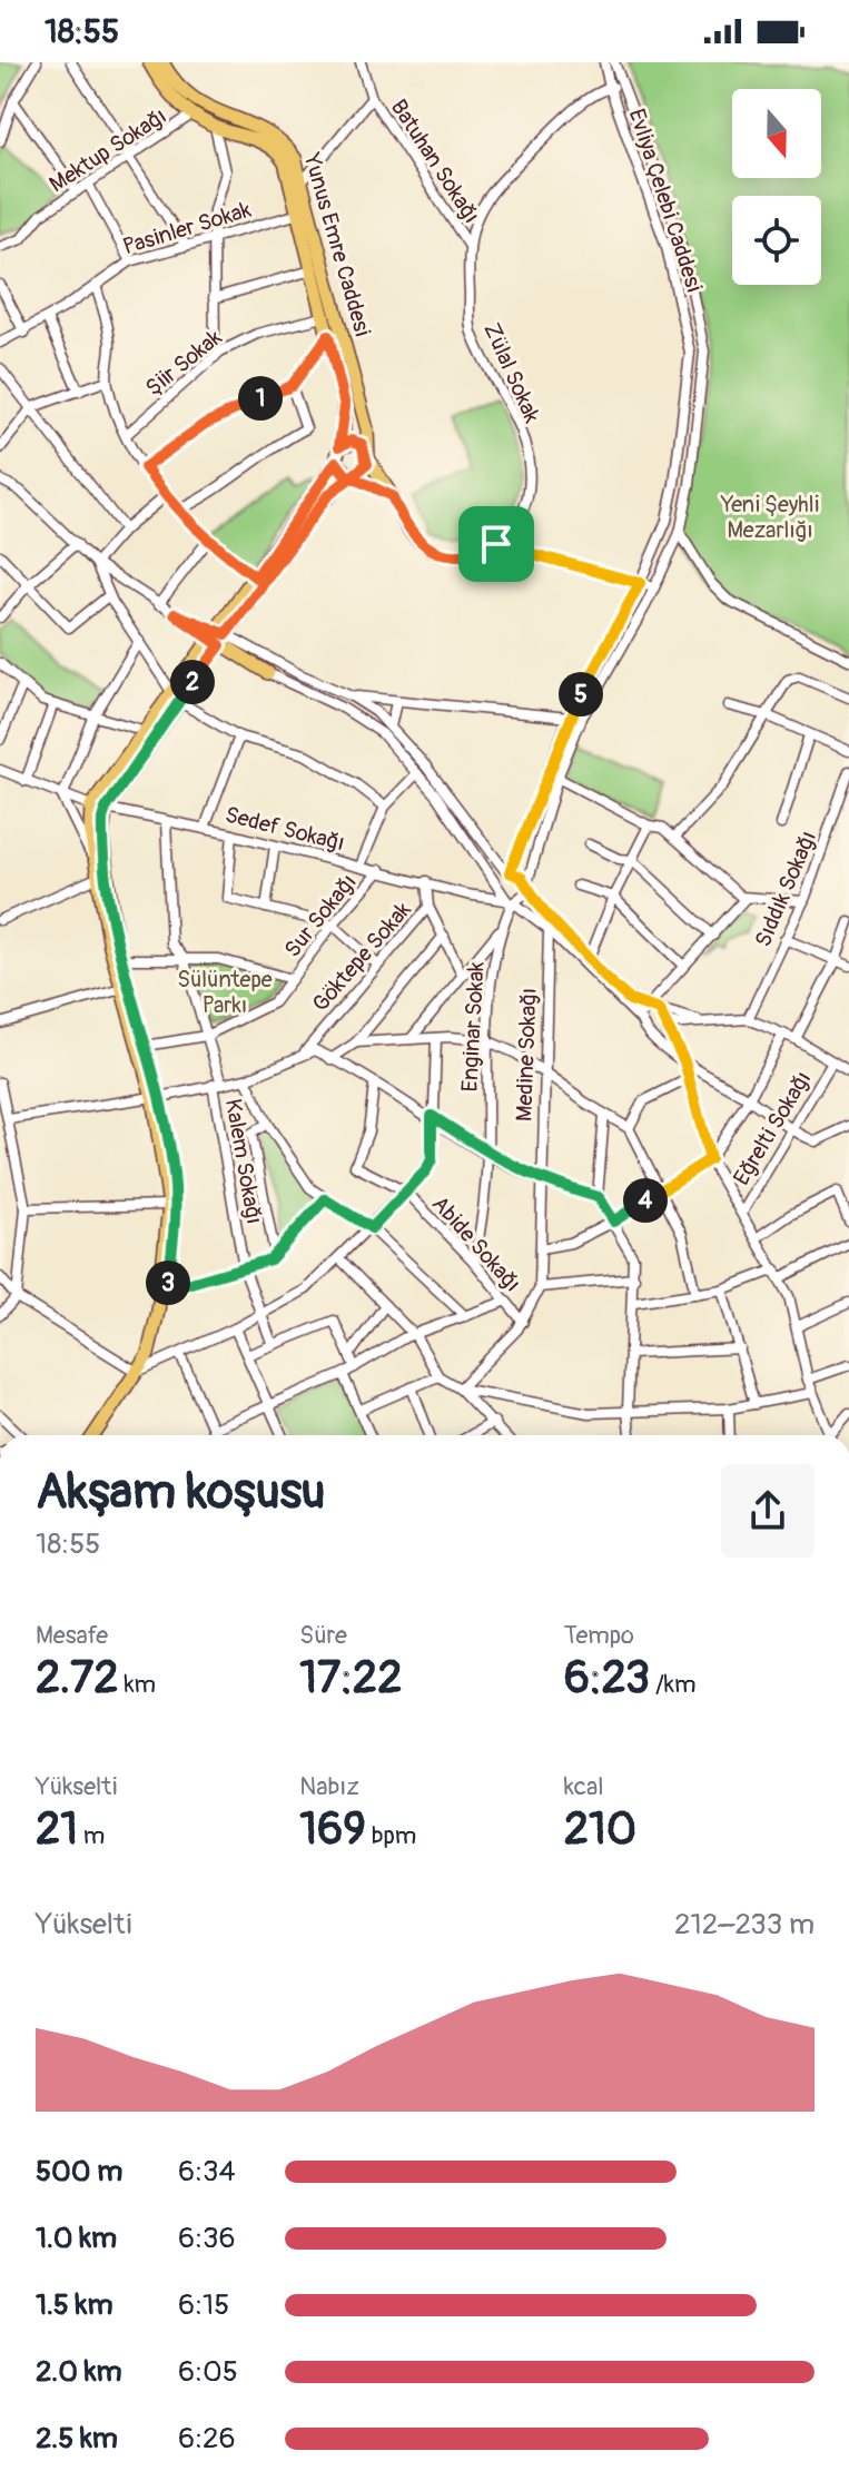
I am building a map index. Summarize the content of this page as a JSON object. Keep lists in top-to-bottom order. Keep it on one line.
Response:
{"streets":{"main road":["Yunus Emre Caddesi"],"street":["Mektup Sokağı","Batuhan Sokağı","Evliya Çelebi Caddesi","Pasinler Sokak","Şiir Sokak","Zülal Sokak","Sedef Sokağı","Sıddık Sokağı","Sur Sokağı","Göktepe Sokak","Enginar Sokak","Medine Sokağı","Eğrelti Sokağı","Kalem Sokağı","Abide Sokağı"]},"crossings":[["Mektup Sokağı","Yunus Emre Caddesi"],["Batuhan Sokağı","Zülal Sokak"],["Evliya Çelebi Caddesi","Zülal Sokak"],["Evliya Çelebi Caddesi","Enginar Sokak"],["Pasinler Sokak","Yunus Emre Caddesi"],["Yunus Emre Caddesi","Şiir Sokak"],["Sedef Sokağı","Sur Sokağı"],["Sedef Sokağı","Göktepe Sokak"],["Sedef Sokağı","Kalem Sokağı"],["Sur Sokağı","Kalem Sokağı"],["Enginar Sokak","Abide Sokağı"]],"parks":["Yeni Şeyhli Mezarlığı","Sülüntepe Parkı"],"north":"bottom","page":{"status":"18:55","pins":["1","2","5","4","3"],"heading":["Akşam koşusu","18:55"],"stats":[["Mesafe","2.72 km"],["Süre","17:22"],["Tempo","6:23 /km"],["Yükselti","21 m"],["Nabız","169 bpm"],["kcal","210"]],"chart":["Yükselti","212–233 m"],"list":[{"name":"500 m","note":"6:34"},{"name":"1.0 km","note":"6:36"},{"name":"1.5 km","note":"6:15"},{"name":"2.0 km","note":"6:05"},{"name":"2.5 km","note":"6:26"}]}}
